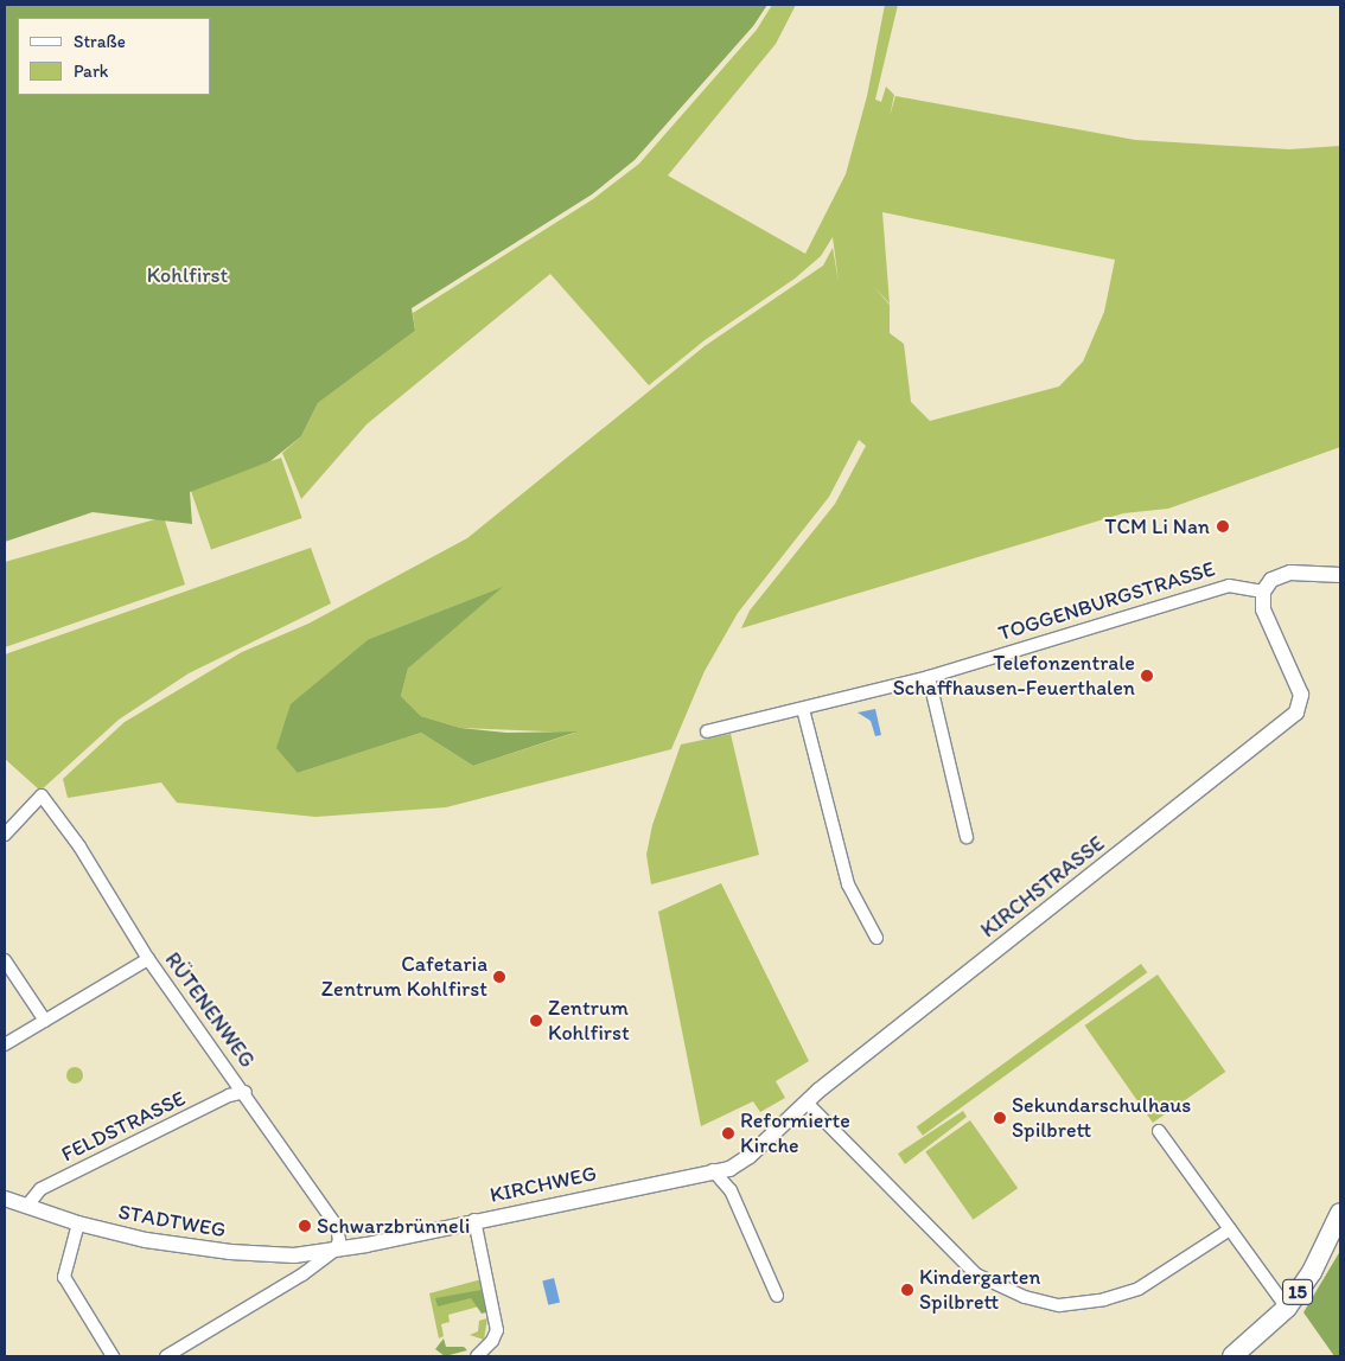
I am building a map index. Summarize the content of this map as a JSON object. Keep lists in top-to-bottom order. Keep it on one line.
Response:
{"streets":{"main road":["15"],"street":["TOGGENBURGSTRASSE","KIRCHSTRASSE","RÜTENENWEG","FELDSTRASSE","KIRCHWEG","STADTWEG"]},"crossings":[["TOGGENBURGSTRASSE","KIRCHSTRASSE"],["KIRCHSTRASSE","KIRCHWEG"],["RÜTENENWEG","FELDSTRASSE"],["RÜTENENWEG","KIRCHWEG"],["RÜTENENWEG","STADTWEG"],["FELDSTRASSE","STADTWEG"],["KIRCHWEG","STADTWEG"]],"parks":["Kohlfirst"],"places":["TCM Li Nan","Telefonzentrale Schaffhausen-Feuerthalen","Cafetaria Zentrum Kohlfirst","Zentrum Kohlfirst","Sekundarschulhaus Spilbrett","Reformierte Kirche","Schwarzbrünneli","Kindergarten Spilbrett"],"legend":["Straße","Park"]}
